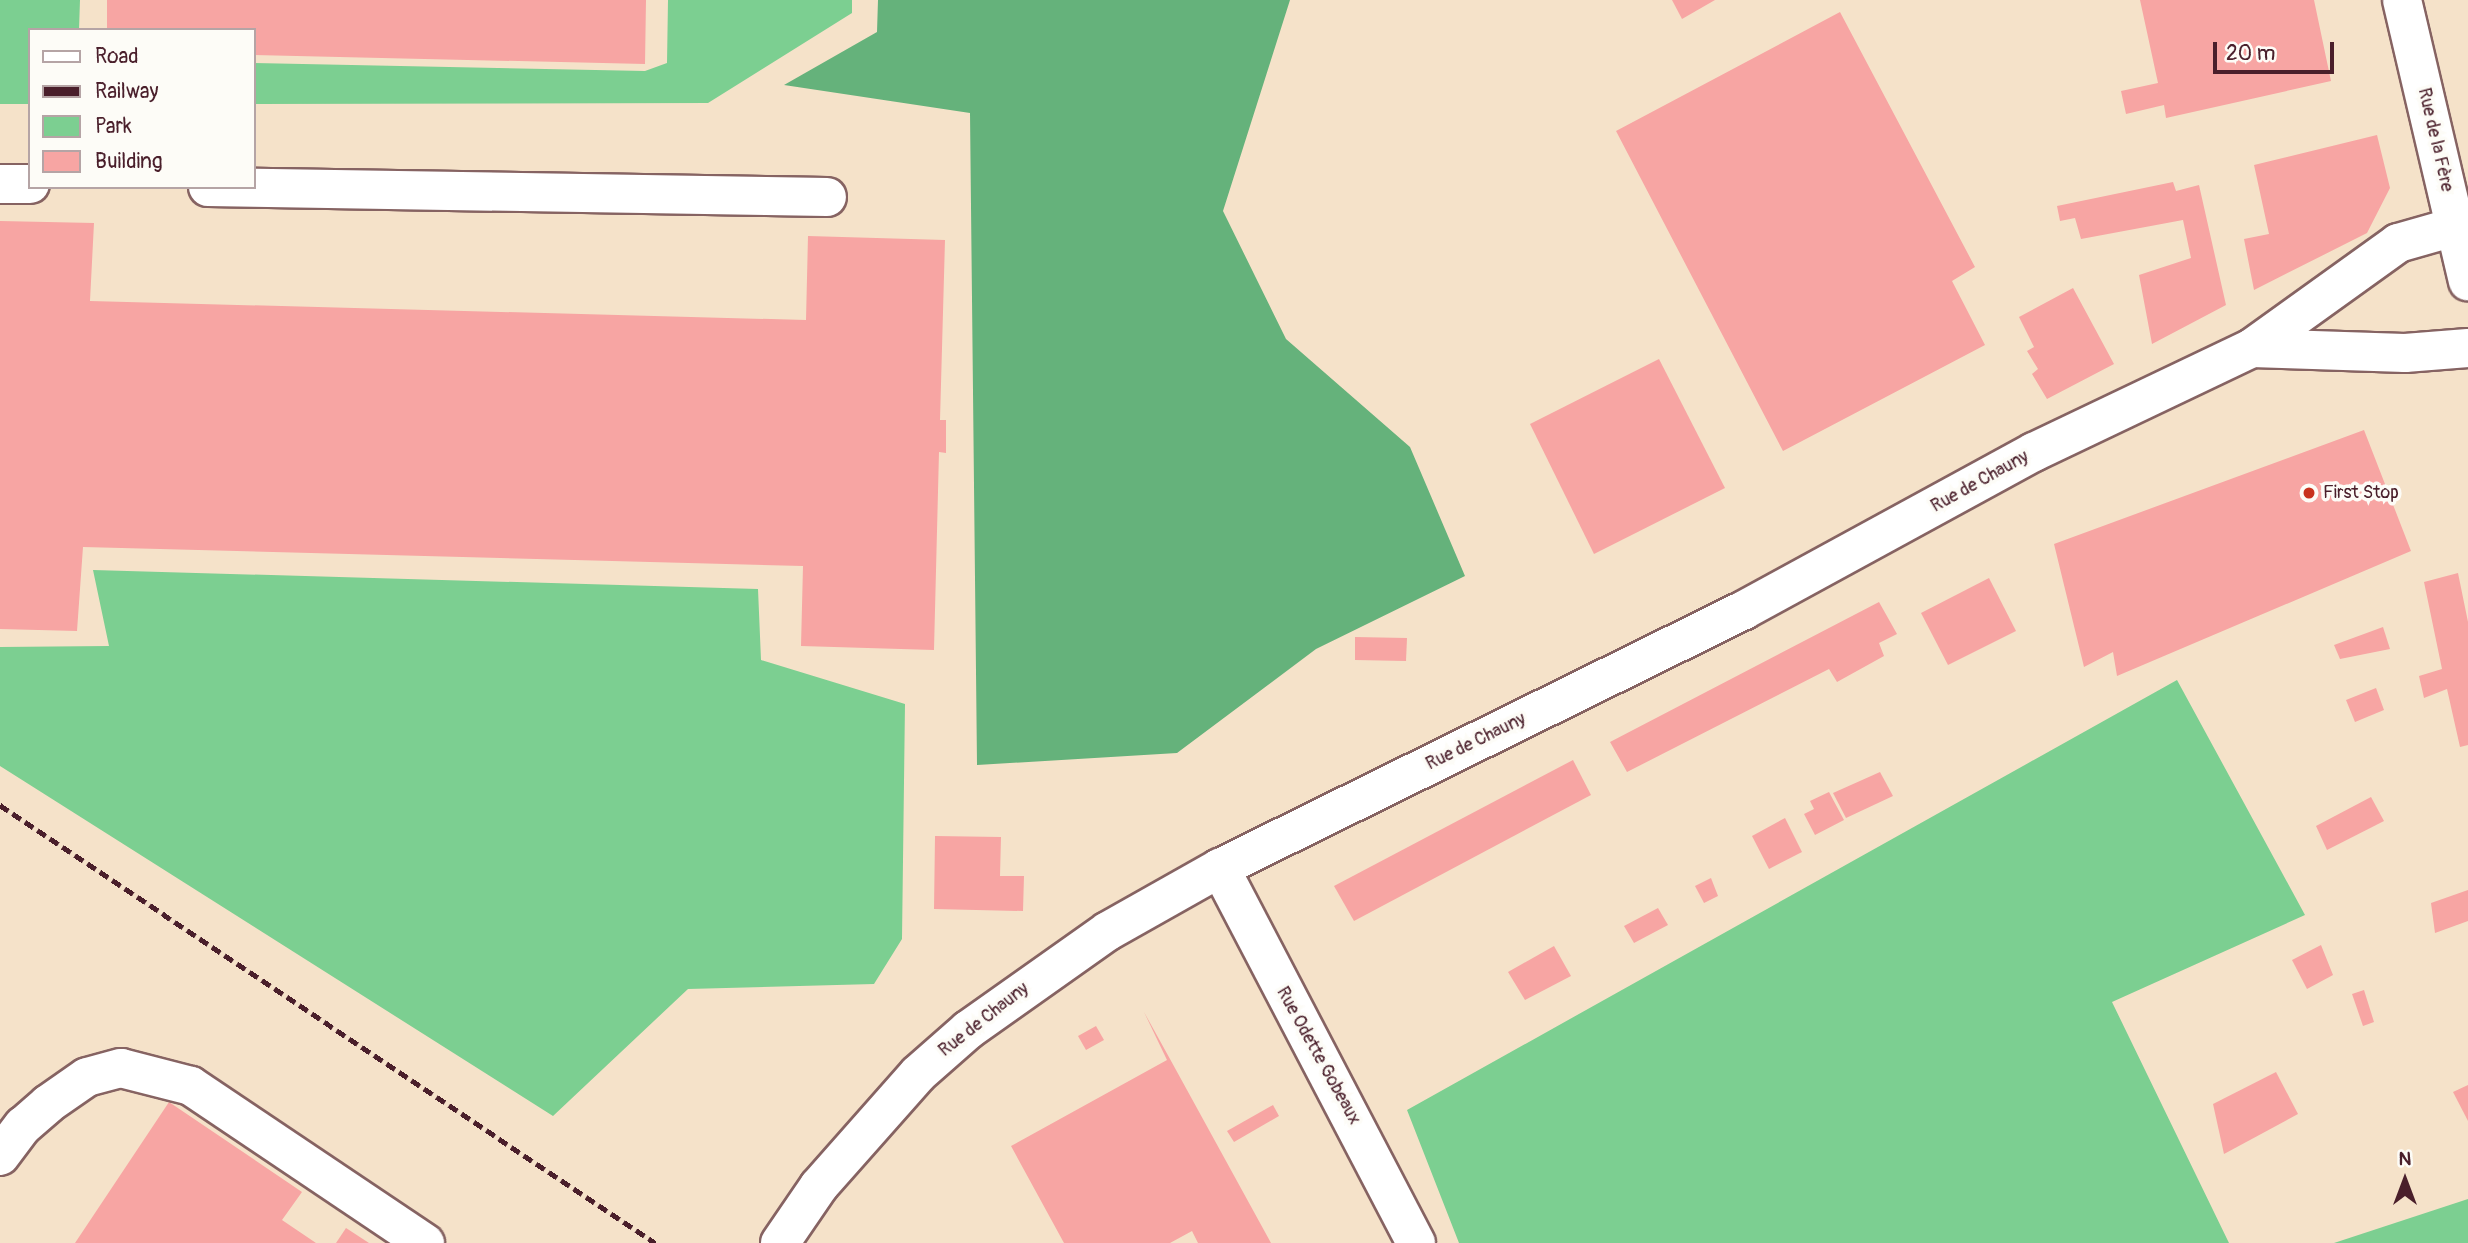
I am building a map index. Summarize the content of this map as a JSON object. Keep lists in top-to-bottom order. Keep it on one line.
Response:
{"streets":{"street":["Rue de la Fère","Rue de Chauny","Rue Odette Gobeaux"]},"crossings":[["Rue de la Fère","Rue de Chauny"],["Rue de Chauny","Rue Odette Gobeaux"]],"places":["First Stop"],"legend":["Road","Railway","Park","Building"],"scale_bar":"20 m","north":"top"}
